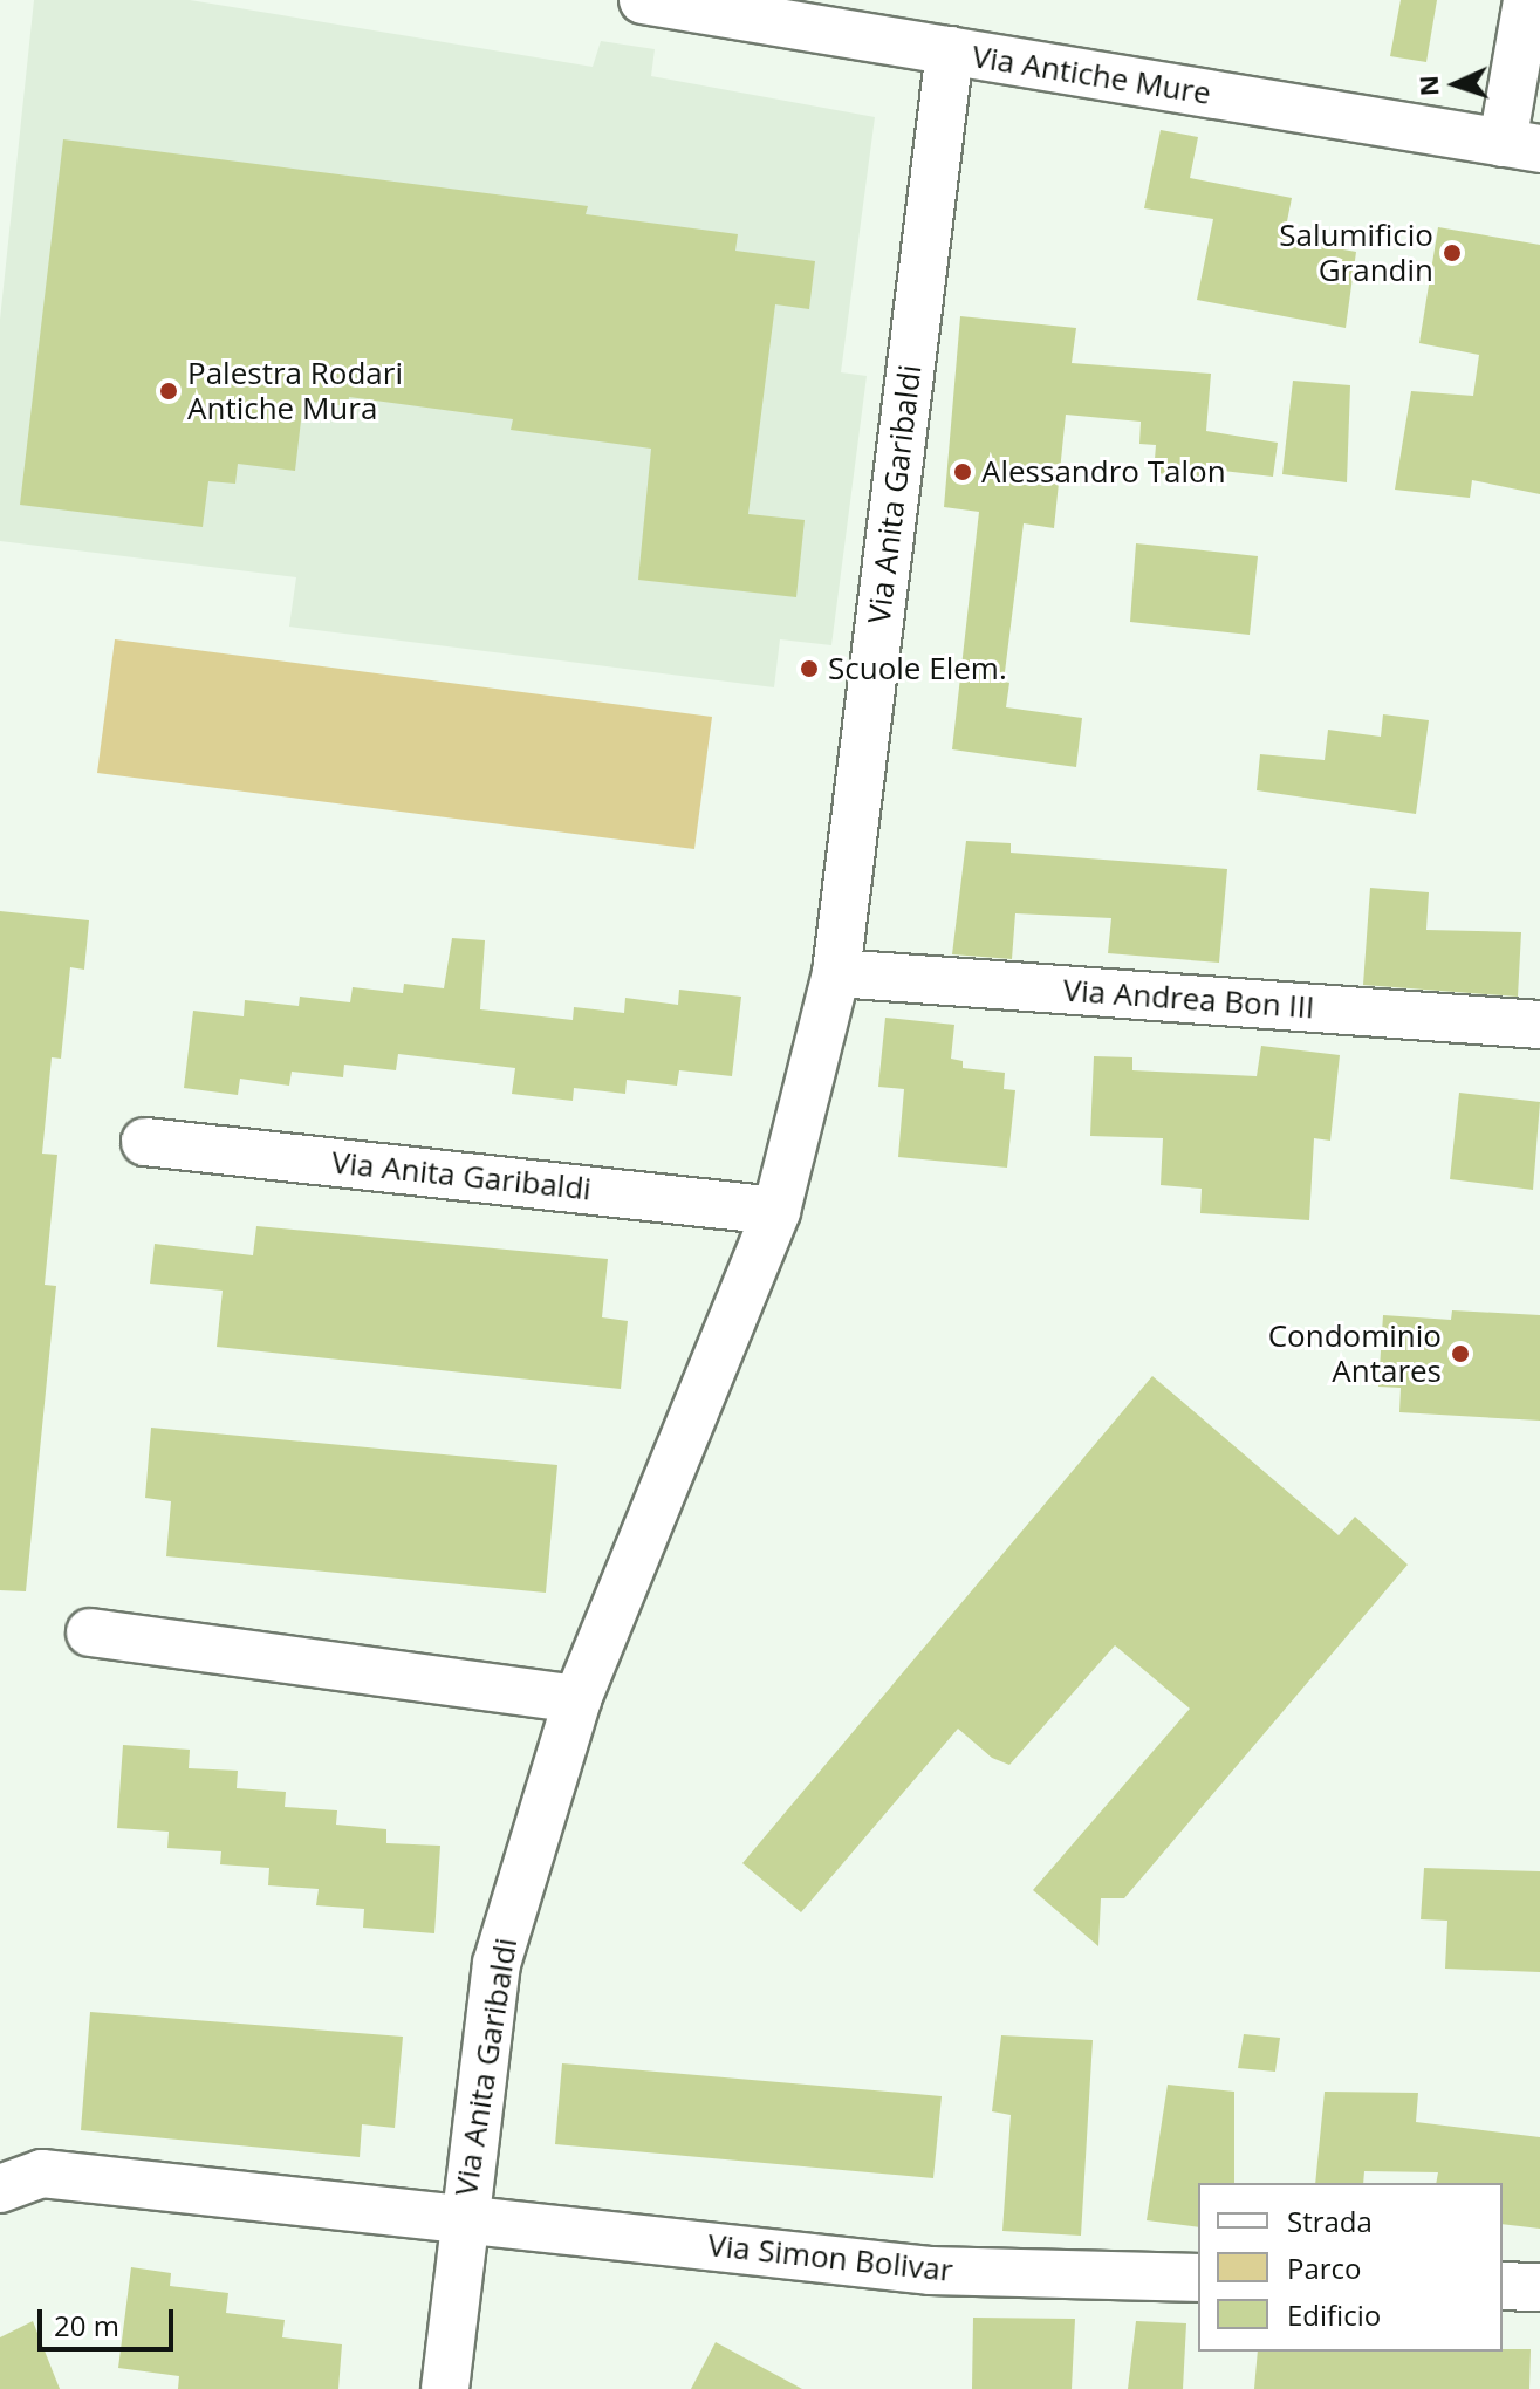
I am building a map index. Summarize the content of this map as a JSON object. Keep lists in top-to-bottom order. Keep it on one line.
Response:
{"streets":{"street":["Via Antiche Mure","Via Anita Garibaldi","Via Andrea Bon III","Via Simon Bolivar"]},"crossings":[["Via Antiche Mure","Via Anita Garibaldi"],["Via Anita Garibaldi","Via Andrea Bon III"],["Via Anita Garibaldi","Via Simon Bolivar"]],"places":["Salumificio Grandin","Palestra Rodari Antiche Mura","Alessandro Talon","Scuole Elem.","Condominio Antares"],"legend":["Strada","Parco","Edificio"],"scale_bar":"20 m","north":"left"}
